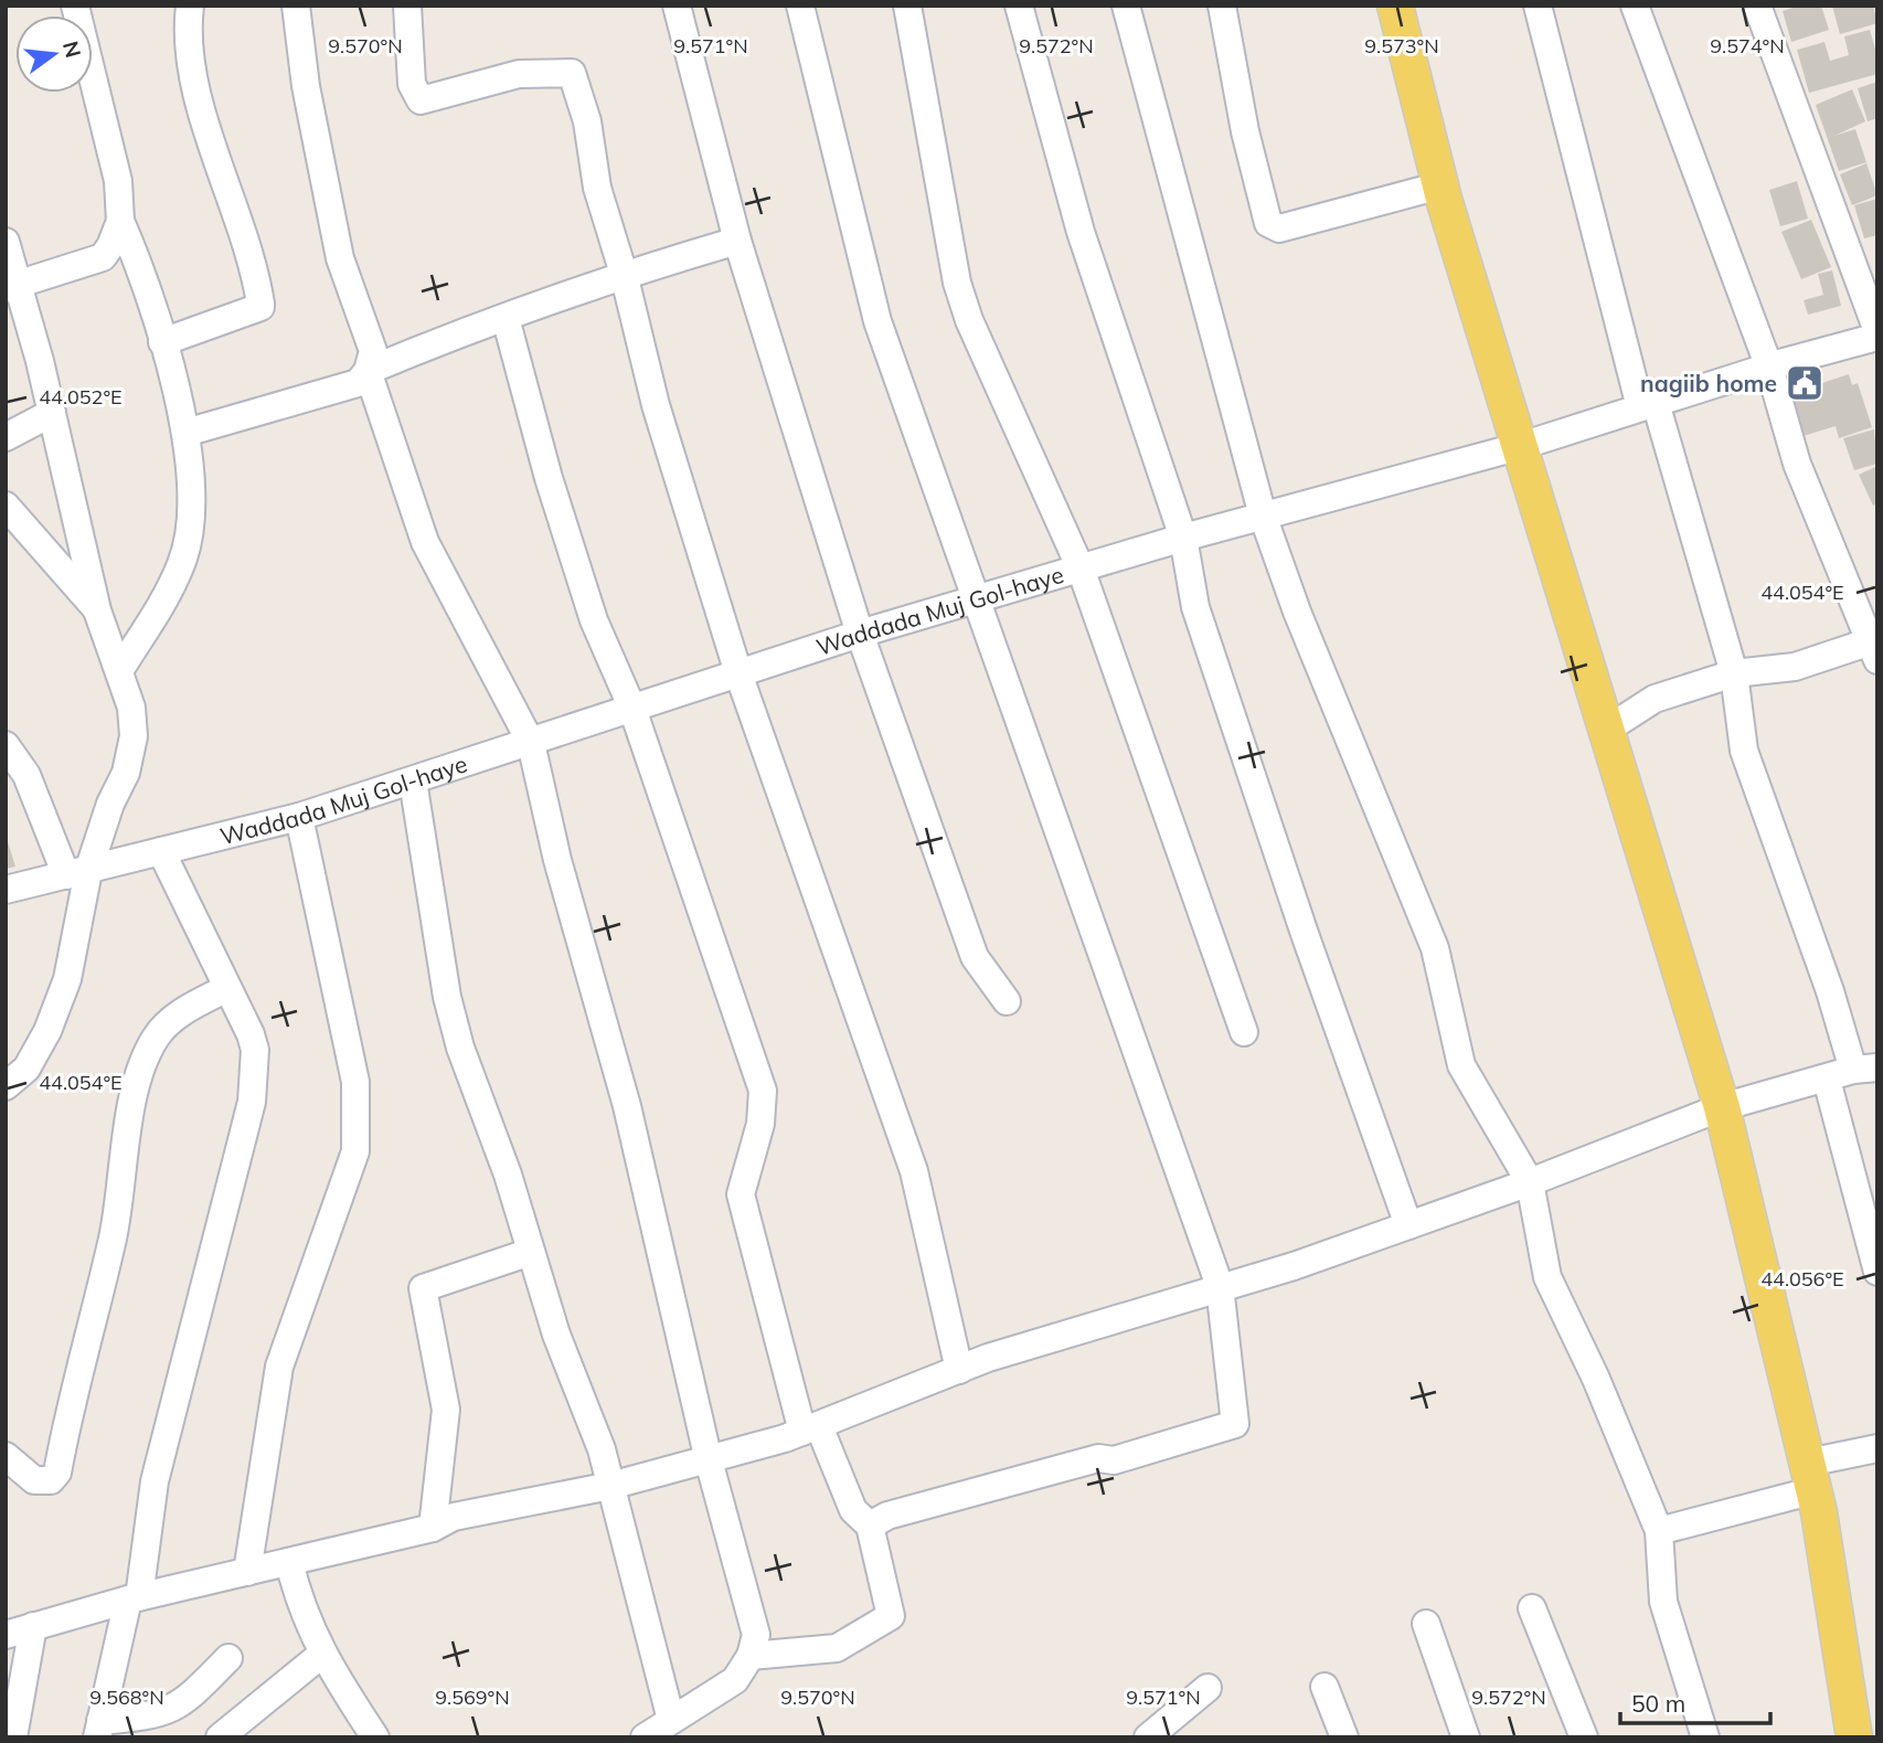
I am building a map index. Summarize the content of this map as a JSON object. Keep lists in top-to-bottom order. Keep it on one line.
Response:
{"streets":{"street":["Waddada Muj Gol-haye"]},"places":{"public building":["nagiib home"]},"scale_bar":"50 m","north":"right","coordinates":["9.570°N","9.571°N","9.572°N","9.573°N","9.574°N","44.052°E","44.054°E","44.056°E","9.568°N","9.569°N"]}
